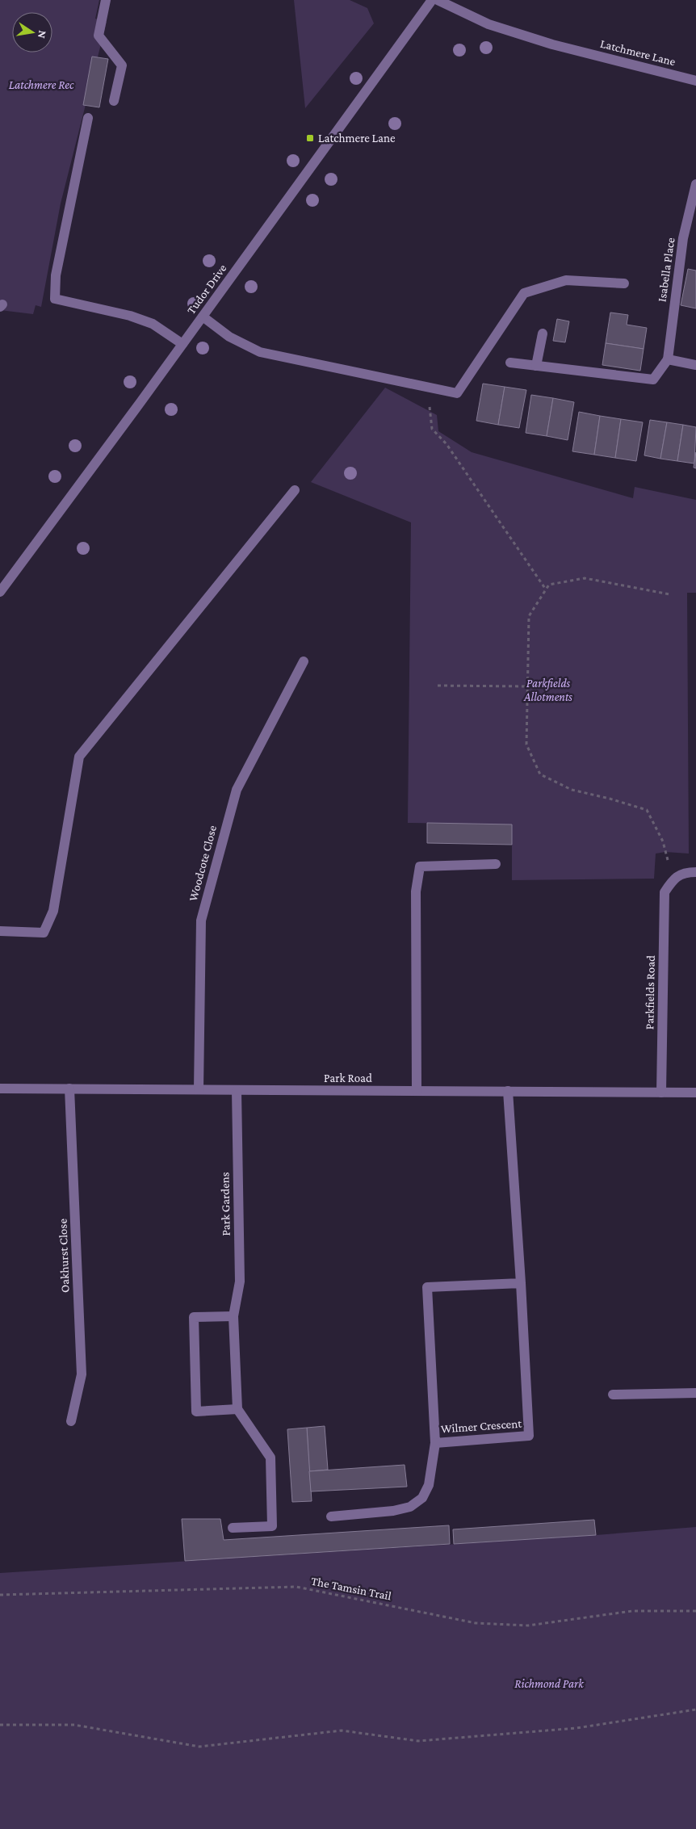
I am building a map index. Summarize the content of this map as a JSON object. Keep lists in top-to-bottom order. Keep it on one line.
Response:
{"streets":{"street":["Latchmere Lane","Isabella Place","Tudor Drive","Woodcote Close","Parkfields Road","Park Road","Park Gardens","Oakhurst Close","Wilmer Crescent"],"path":["The Tamsin Trail"]},"crossings":[["Woodcote Close","Park Road"],["Parkfields Road","Park Road"],["Park Road","Park Gardens"],["Park Road","Oakhurst Close"],["Park Road","Wilmer Crescent"]],"parks":["Latchmere Rec","Parkfields Allotments","Richmond Park"],"places":{"transit":["Latchmere Lane"]},"north":"right"}
